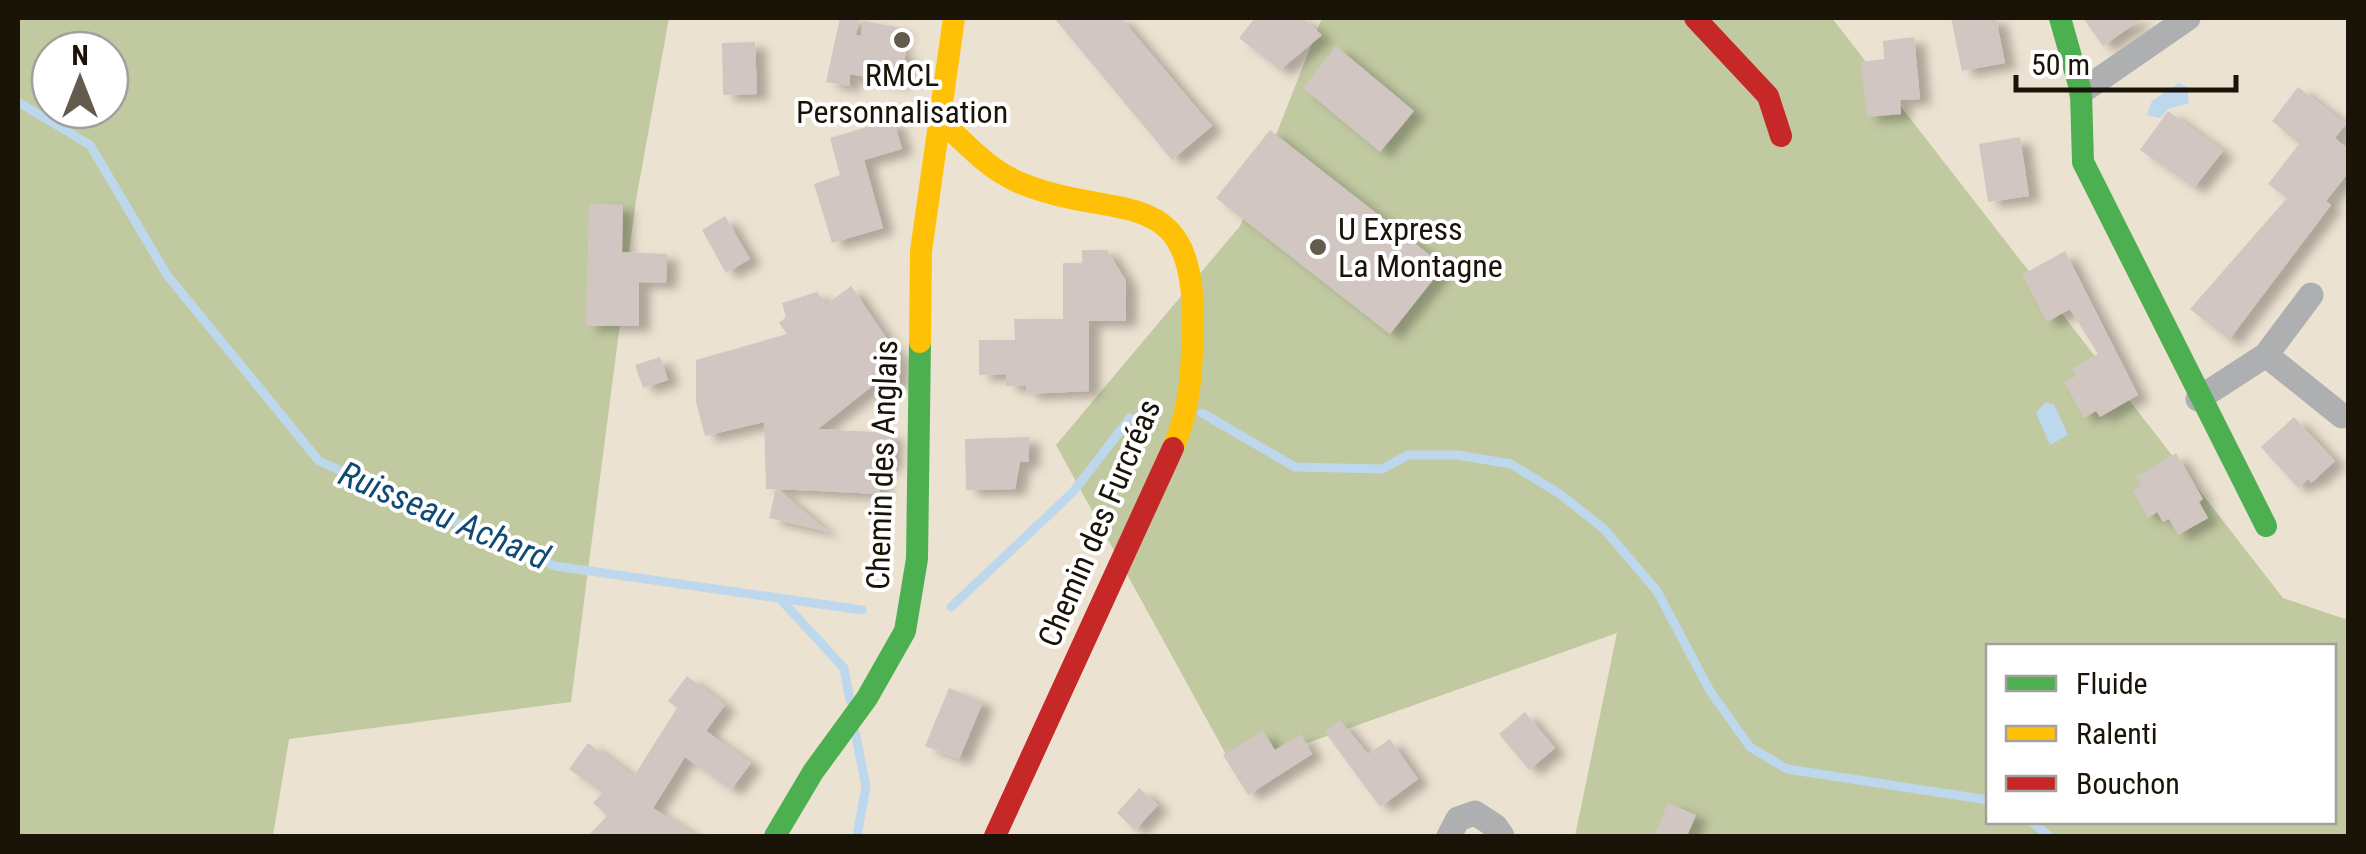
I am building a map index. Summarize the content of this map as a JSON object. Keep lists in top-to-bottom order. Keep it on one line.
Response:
{"streets":{"street":["Chemin des Anglais","Chemin des Furcréas"]},"crossings":[["Chemin des Anglais","Chemin des Furcréas"]],"water":["Ruisseau Achard"],"places":["RMCL Personnalisation","U Express La Montagne"],"legend":["Fluide","Ralenti","Bouchon"],"scale_bar":"50 m","north":"top"}
